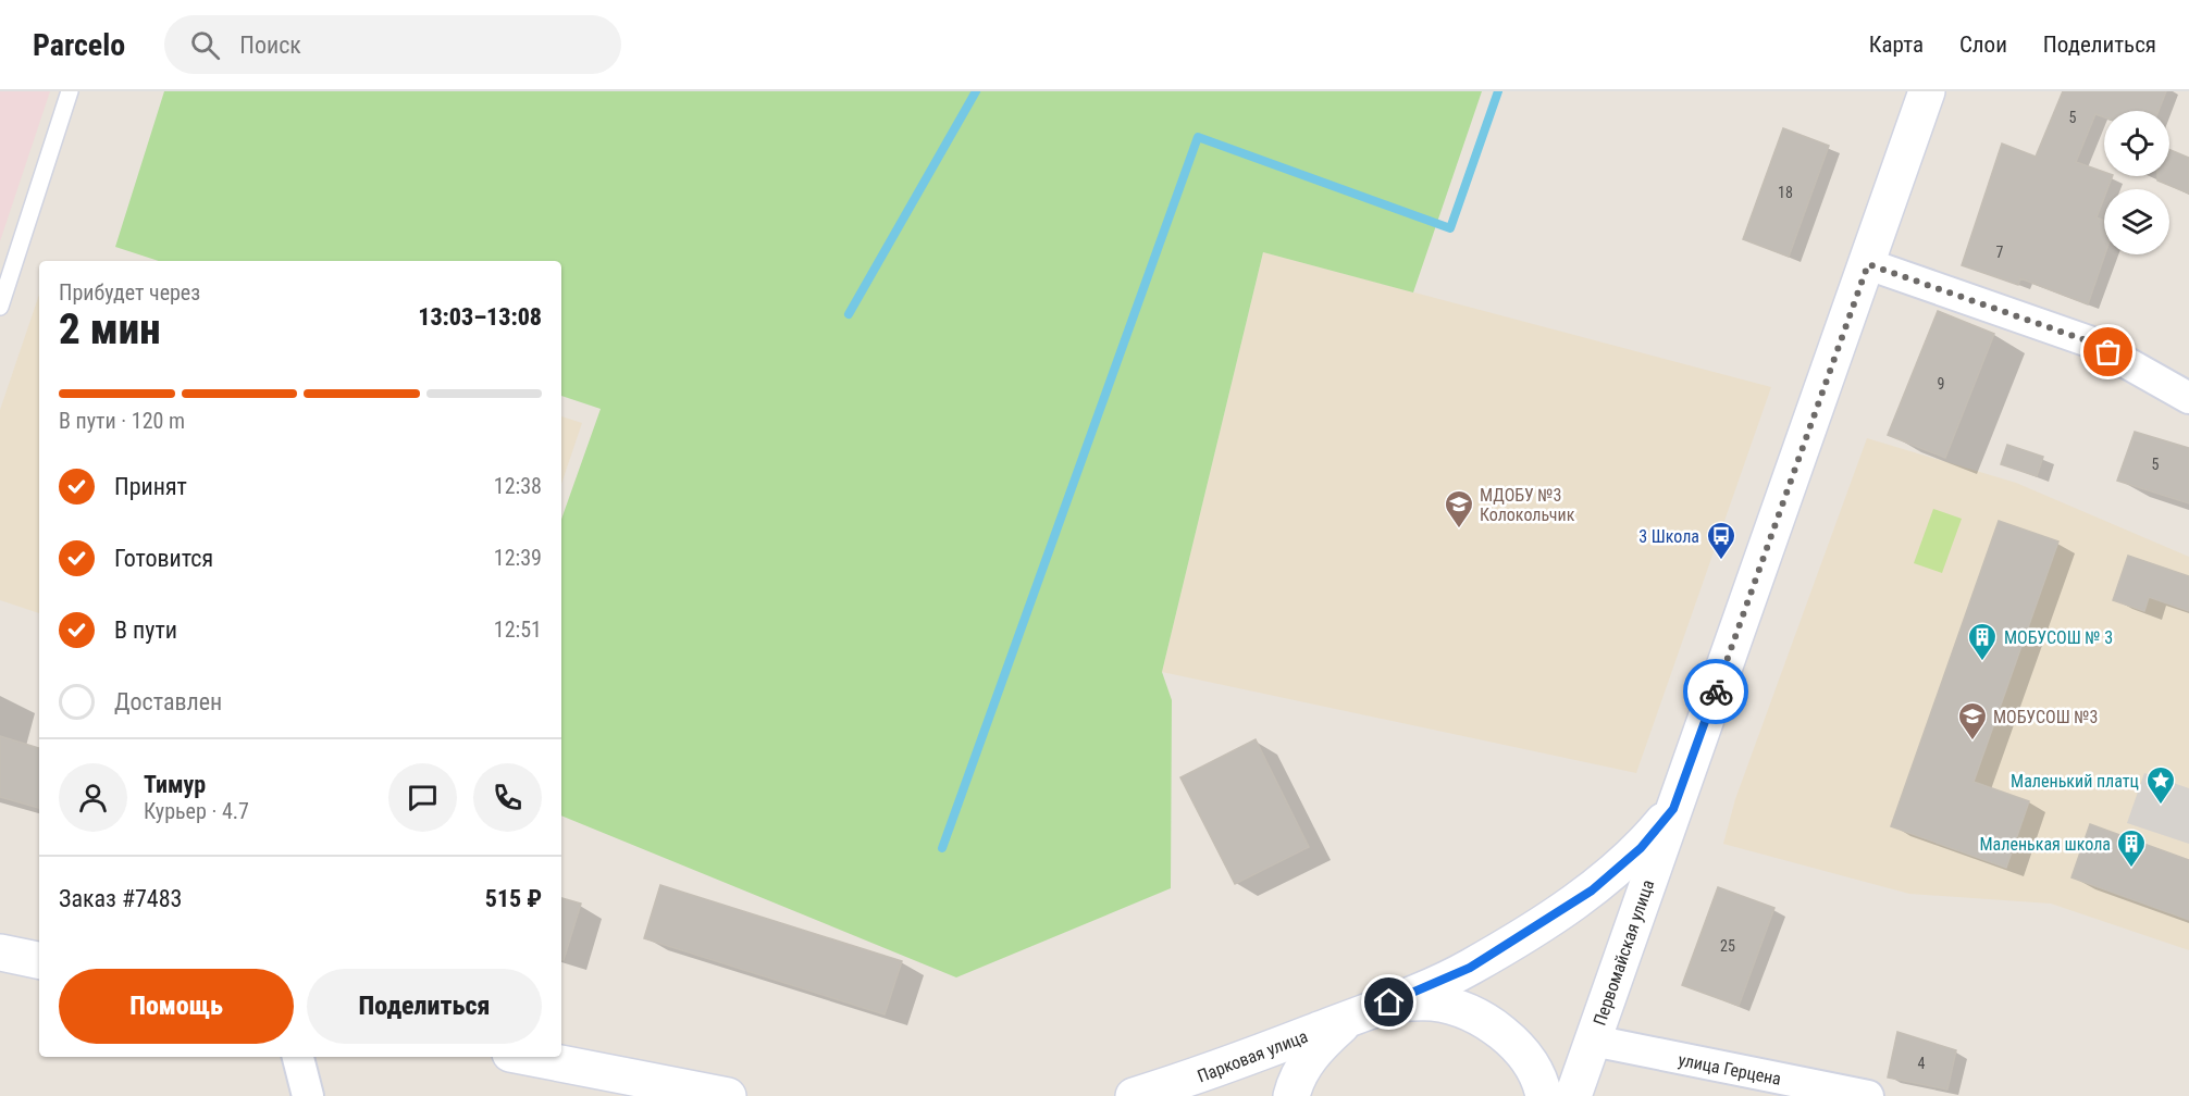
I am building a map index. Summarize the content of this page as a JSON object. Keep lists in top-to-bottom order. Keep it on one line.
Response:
{"streets":{"main road":["Первомайская улица","Парковая улица"],"street":["улица Герцена"]},"crossings":[["Первомайская улица","Парковая улица"],["Первомайская улица","улица Герцена"]],"places":{"school or university":["МДОБУ №3 Колокольчик","МОБУСОШ №3"],"bus stop":["3 Школа"],"building":["МОБУСОШ № 3","Маленькая школа"],"place":["Маленький платц"]},"house_numbers":["5","18","7","9","5","25","4"],"page":{"header":"Parcelo","search":"Поиск","nav":["Карта","Слои","Поделиться"],"heading":["2 мин","Прибудет через","13:03–13:08"],"panel":["Тимур","Курьер · 4.7","Заказ #7483","515 ₽"],"bar":"В пути · 120 m","list":[["Принят","12:38"],["Готовится","12:39"],["В пути","12:51"],"Доставлен"],"buttons":["Помощь","Поделиться"]}}
